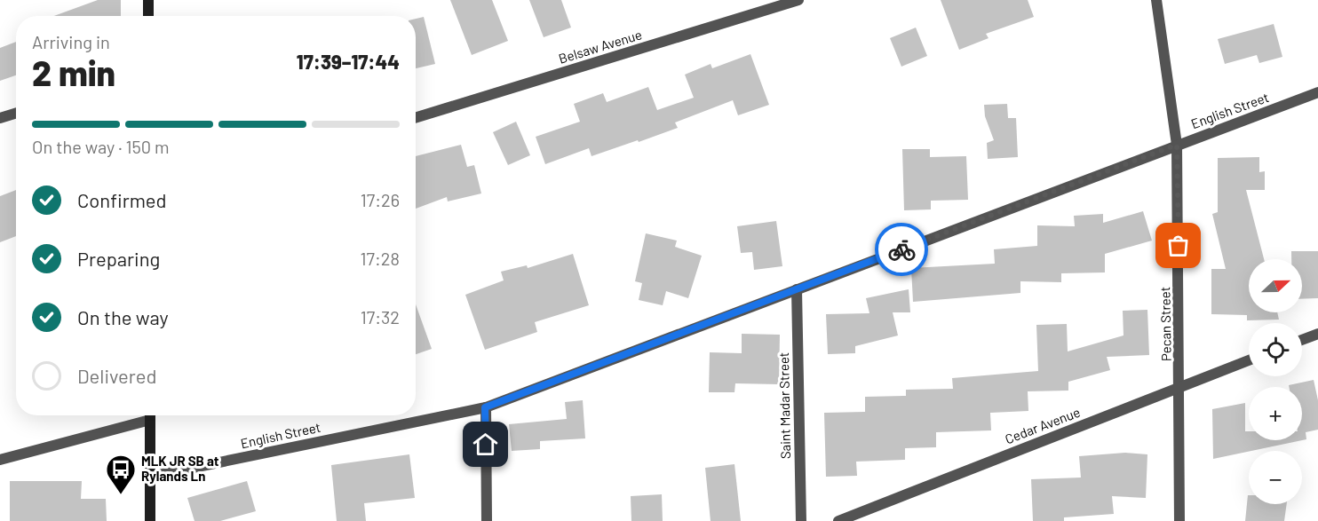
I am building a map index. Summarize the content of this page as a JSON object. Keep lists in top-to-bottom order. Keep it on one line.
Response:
{"streets":{"street":["Belsaw Avenue","English Street","Pecan Street","Saint Madar Street","Cedar Avenue"]},"crossings":[["English Street","Pecan Street"],["English Street","Saint Madar Street"],["Pecan Street","Cedar Avenue"]],"places":{"bus stop":["MLK JR SB at Rylands Ln"]},"north":"right","page":{"heading":["2 min","Arriving in","17:39–17:44"],"bar":"On the way · 150 m","list":[["Confirmed","17:26"],["Preparing","17:28"],["On the way","17:32"],"Delivered"],"map_buttons":["+","−"]}}
